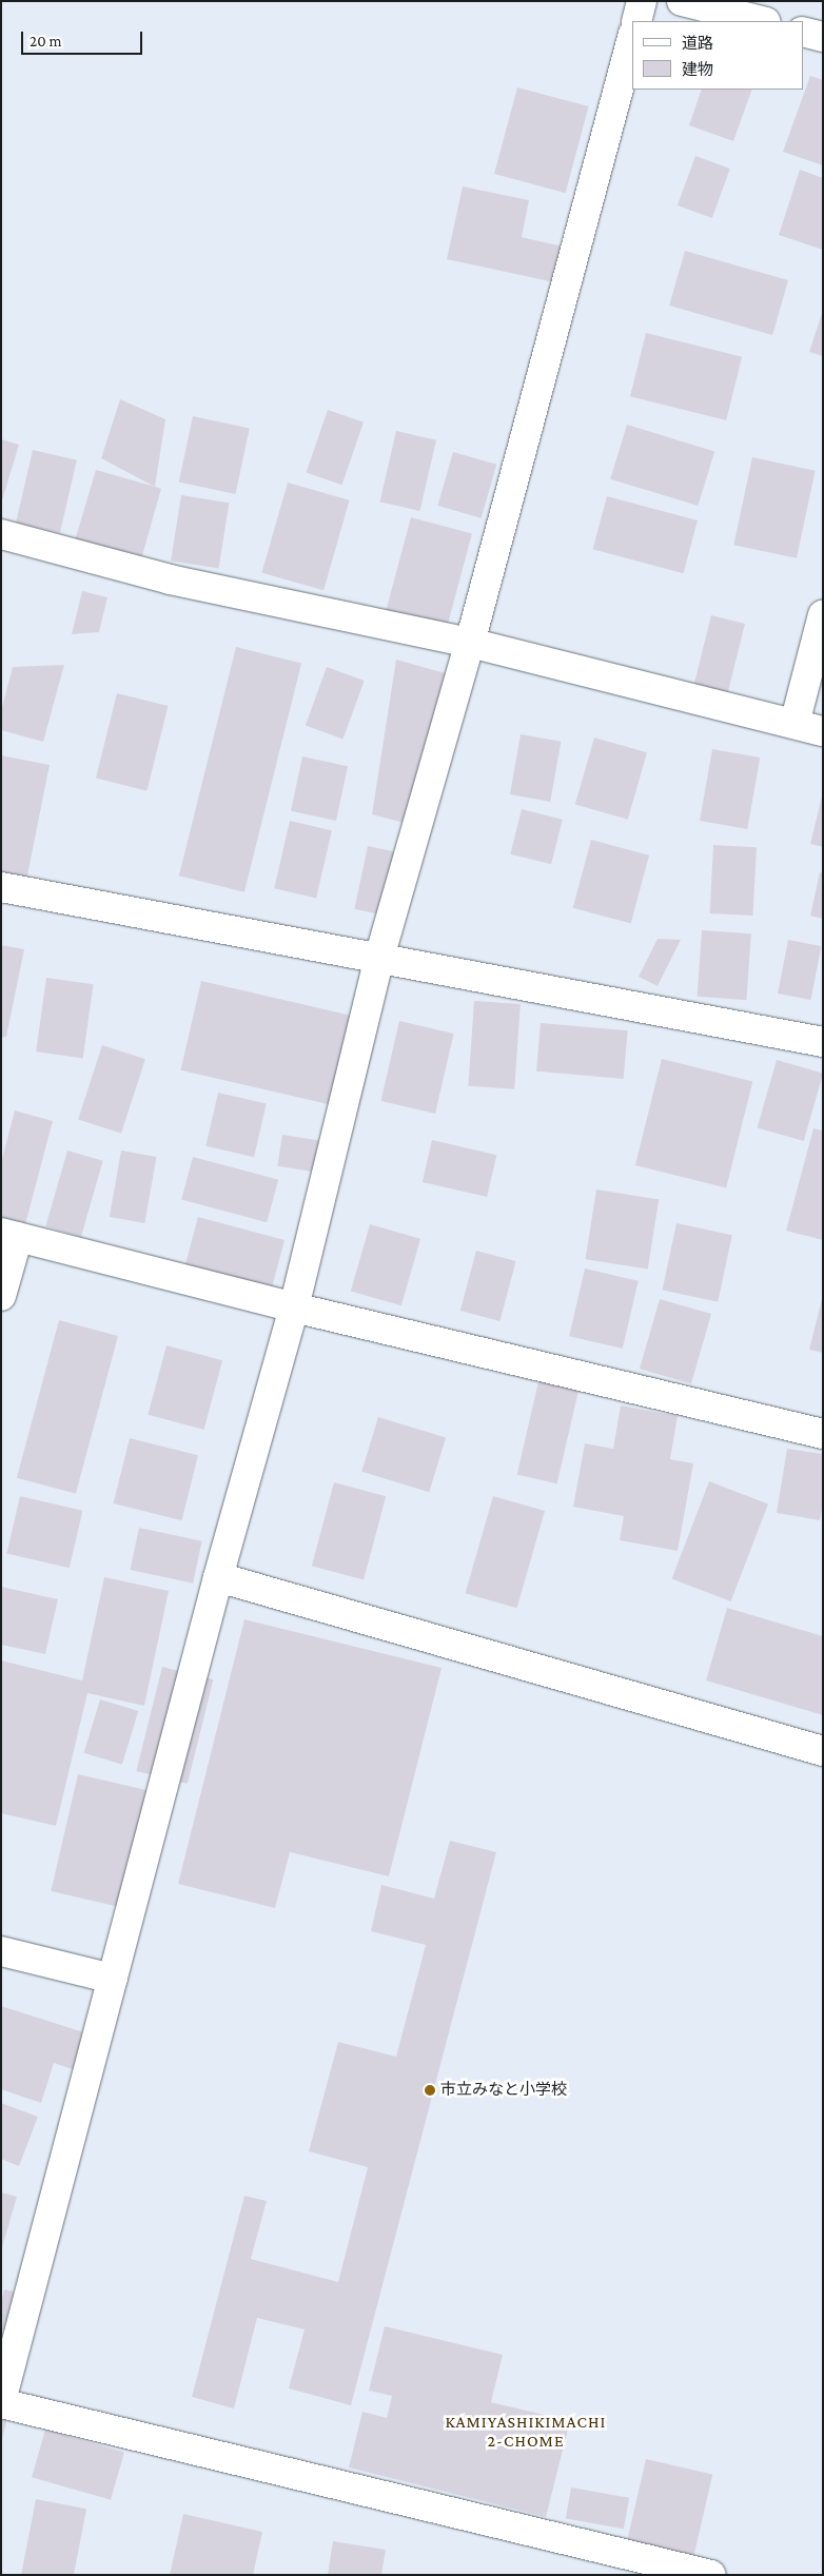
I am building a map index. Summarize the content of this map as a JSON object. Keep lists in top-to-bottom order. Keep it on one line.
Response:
{"districts":["KAMIYASHIKIMACHI 2-CHOME"],"places":["市立みなと小学校"],"legend":["道路","建物"],"scale_bar":"20 m"}
